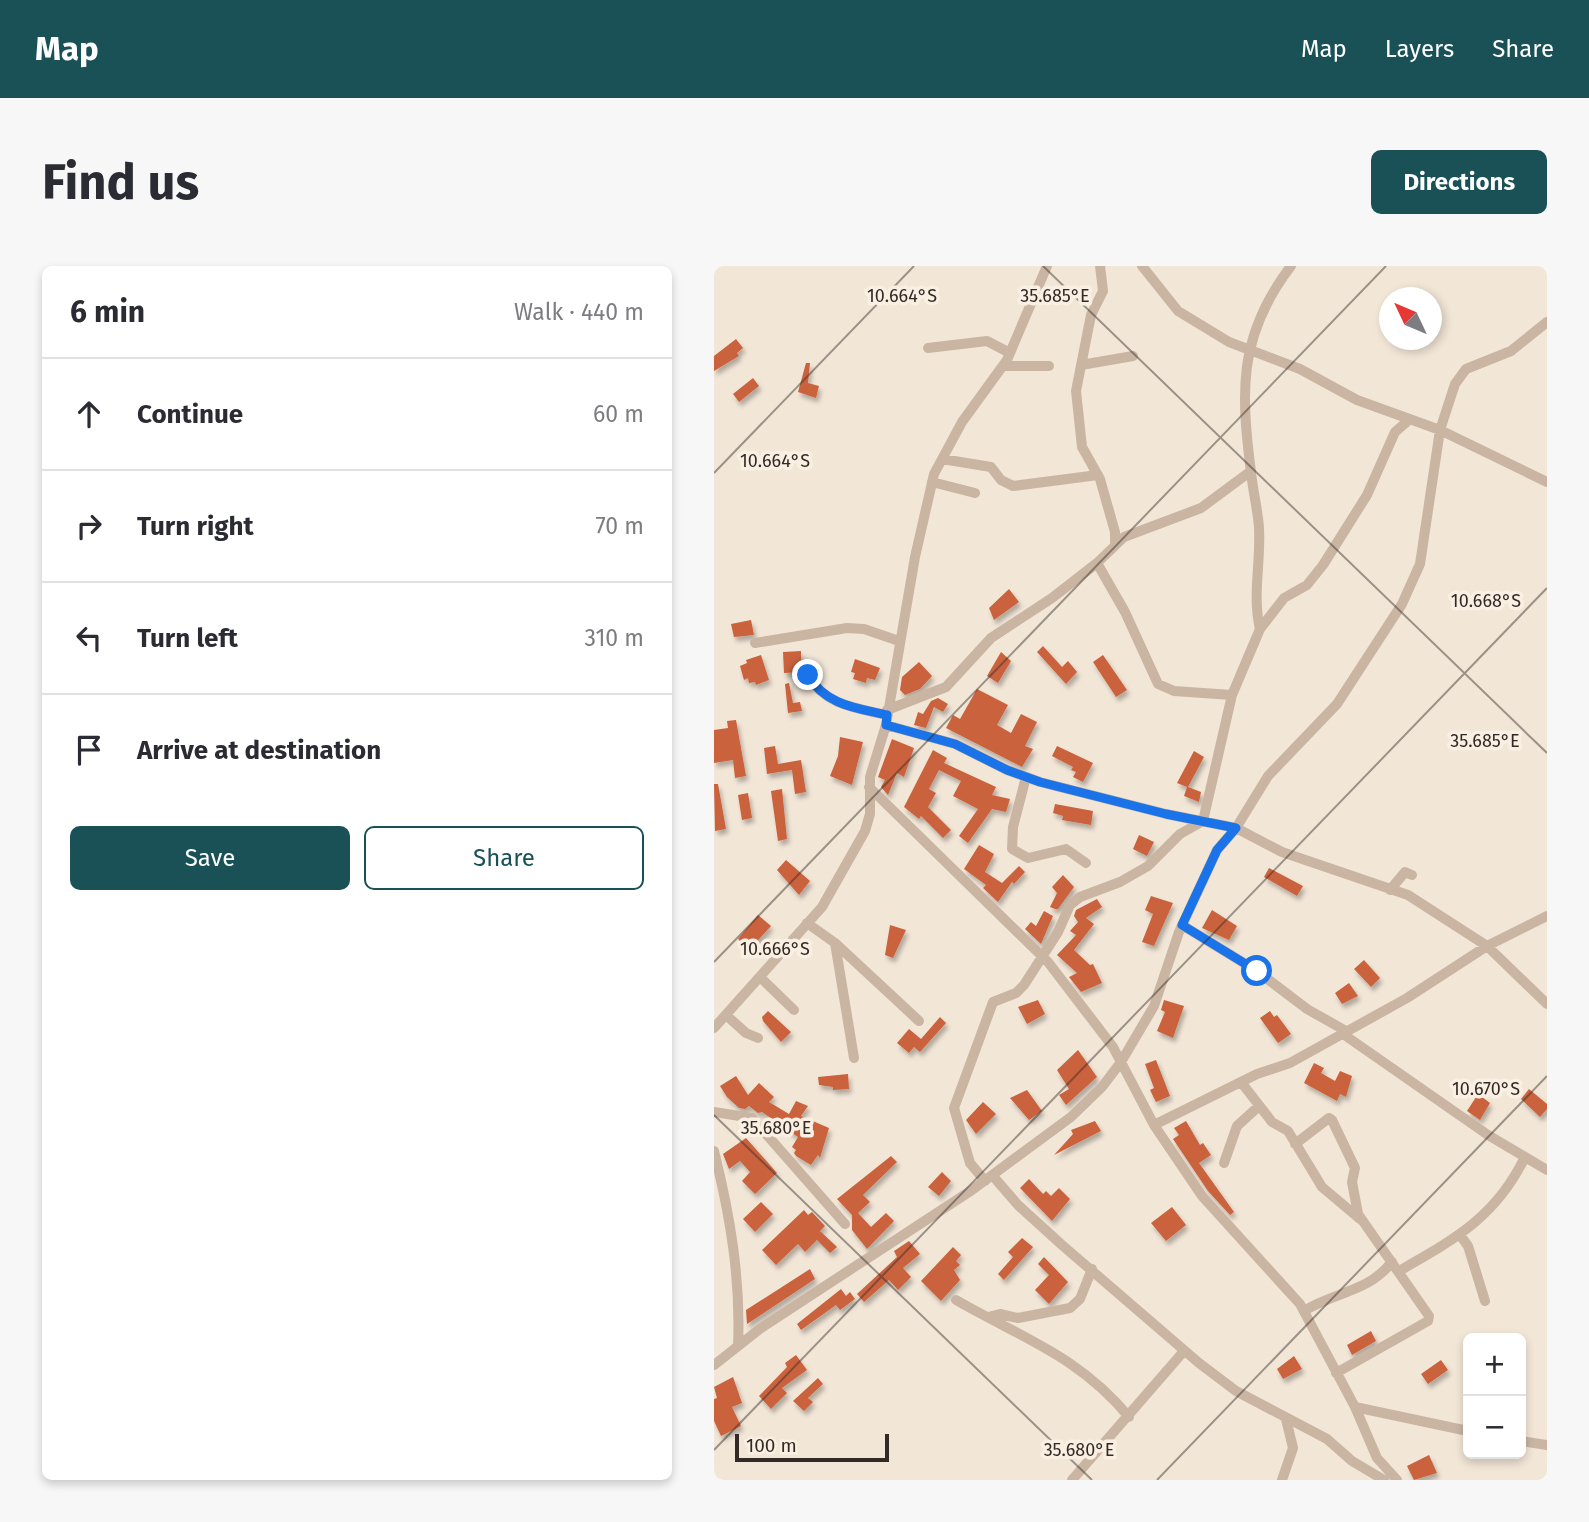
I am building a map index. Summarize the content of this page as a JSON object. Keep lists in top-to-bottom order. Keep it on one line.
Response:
{"scale_bar":"100 m","north":"top left","page":{"header":"Map","nav":["Map","Layers","Share"],"buttons":["Directions",["Save","Share"]],"title":"Find us","heading":["6 min","Walk · 440 m"],"list":[["Continue","60 m"],["Turn right","70 m"],["Turn left","310 m"],"Arrive at destination"],"map_buttons":["+","−"],"scale":"100 m"},"coordinates":["35.685°E","10.664°S","10.668°S","10.666°S","10.670°S","35.680°E"]}
